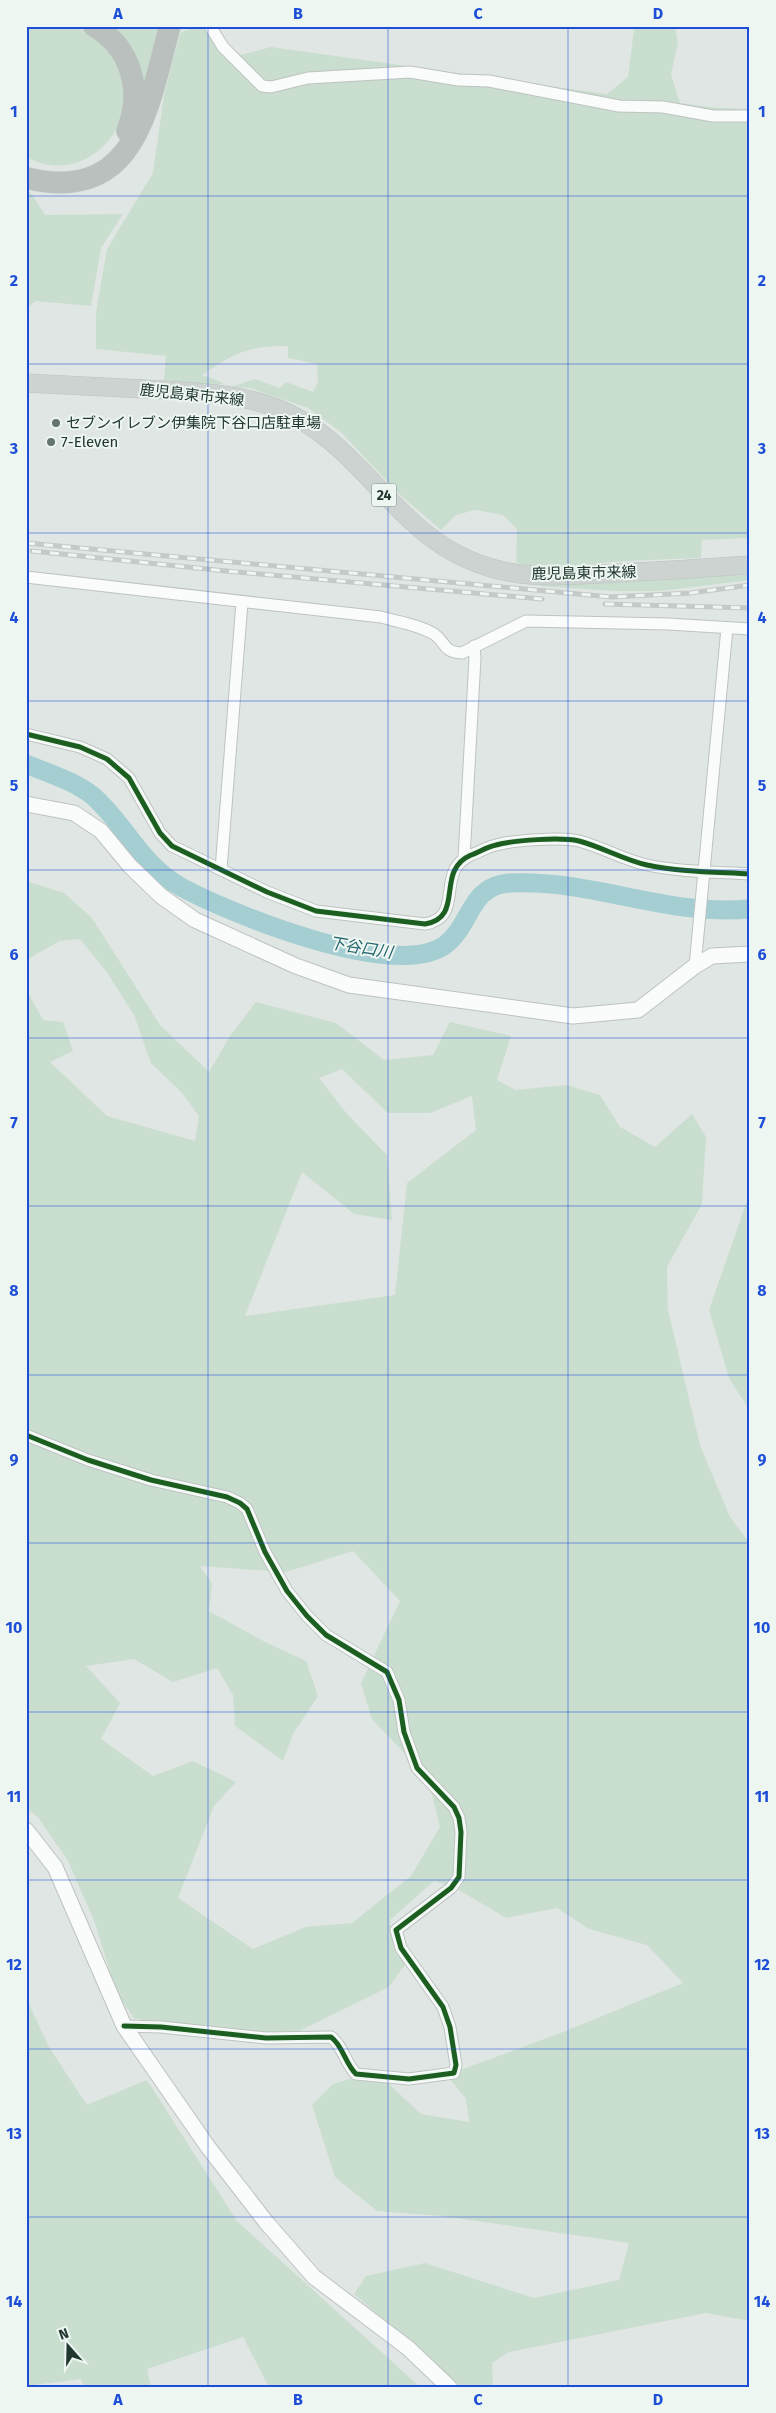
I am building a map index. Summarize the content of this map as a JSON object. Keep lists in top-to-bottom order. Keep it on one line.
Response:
{"streets":{"main road":["鹿児島東市来線","24"]},"water":["下谷口川"],"places":["セブンイレブン伊集院下谷口店駐車場","7-Eleven"],"north":"top","grid":{"columns":["A","B","C","D"],"rows":["1","2","3","4","5","6","7","8","9","10","11","12","13","14"]}}
